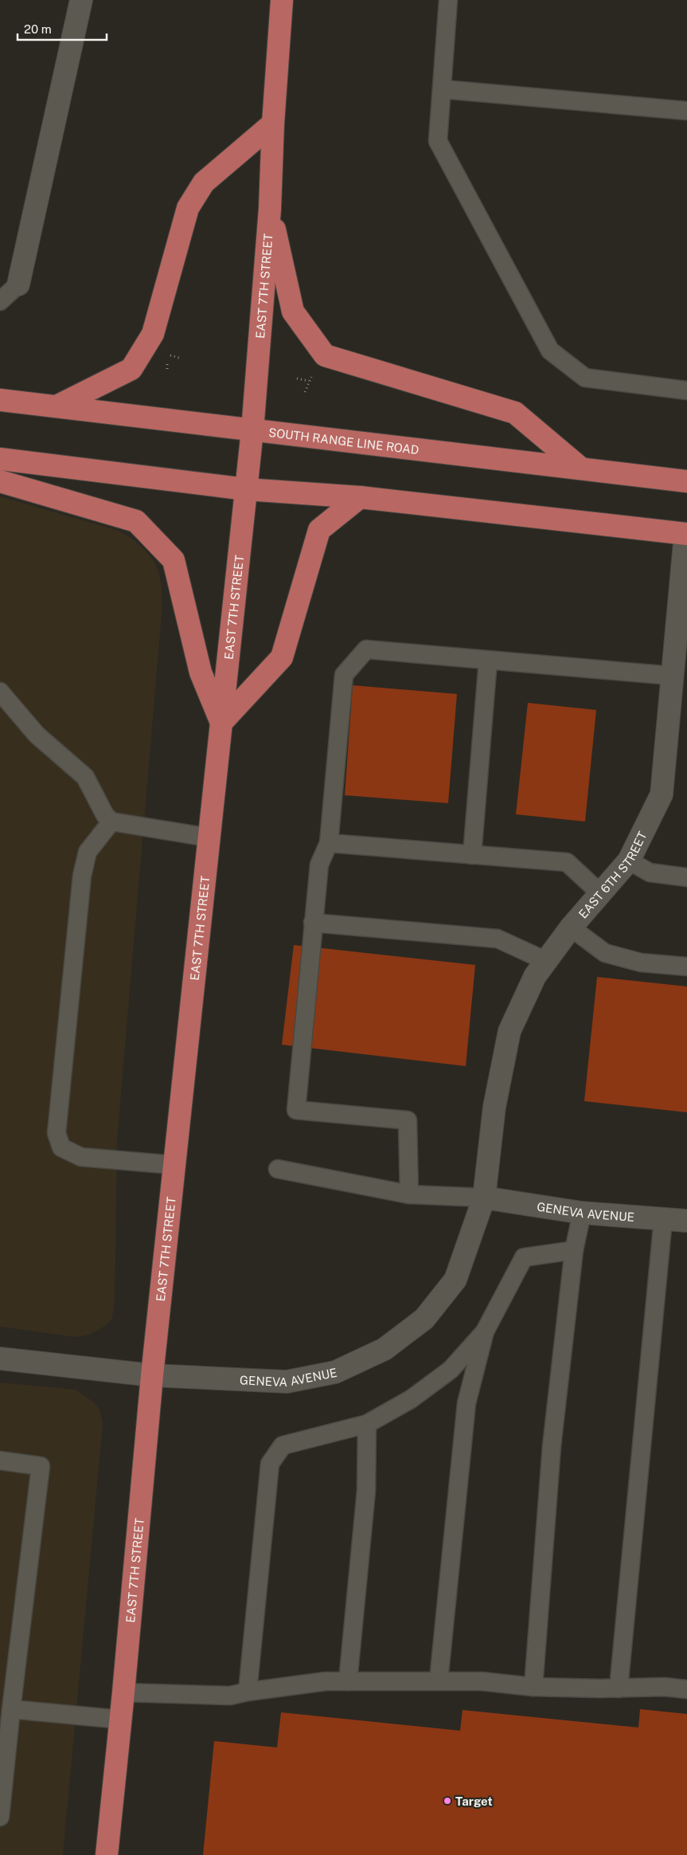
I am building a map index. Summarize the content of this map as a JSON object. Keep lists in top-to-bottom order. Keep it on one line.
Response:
{"streets":{"main road":["EAST 7TH STREET","SOUTH RANGE LINE ROAD"],"street":["EAST 6TH STREET","GENEVA AVENUE"]},"crossings":[["EAST 7TH STREET","SOUTH RANGE LINE ROAD"],["EAST 7TH STREET","GENEVA AVENUE"],["EAST 6TH STREET","GENEVA AVENUE"]],"places":["Target"],"scale_bar":"20 m"}
